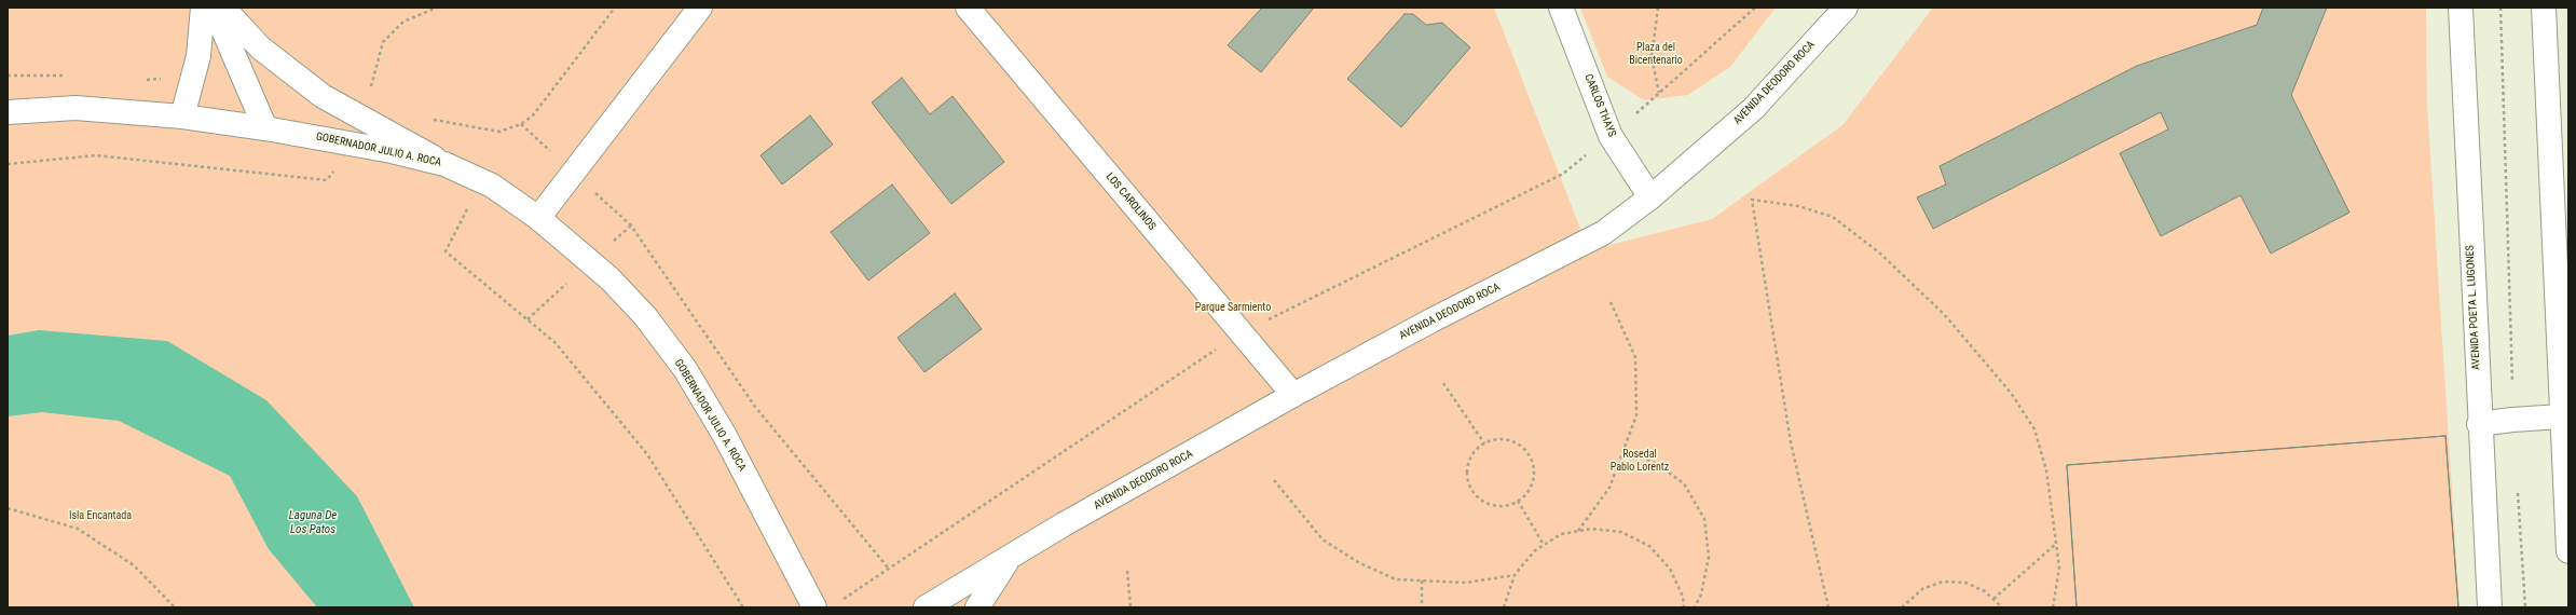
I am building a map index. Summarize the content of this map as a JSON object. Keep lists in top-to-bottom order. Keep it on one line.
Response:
{"streets":{"main road":["AVENIDA DEODORO ROCA","CARLOS THAYS","GOBERNADOR JULIO A. ROCA","LOS CAROLINOS","AVENIDA POETA L. LUGONES"]},"crossings":[["AVENIDA DEODORO ROCA","CARLOS THAYS"],["AVENIDA DEODORO ROCA","LOS CAROLINOS"]],"water":["Laguna De Los Patos"],"parks":["Plaza del Bicentenario","Parque Sarmiento","Rosedal Pablo Lorentz","Isla Encantada"]}
